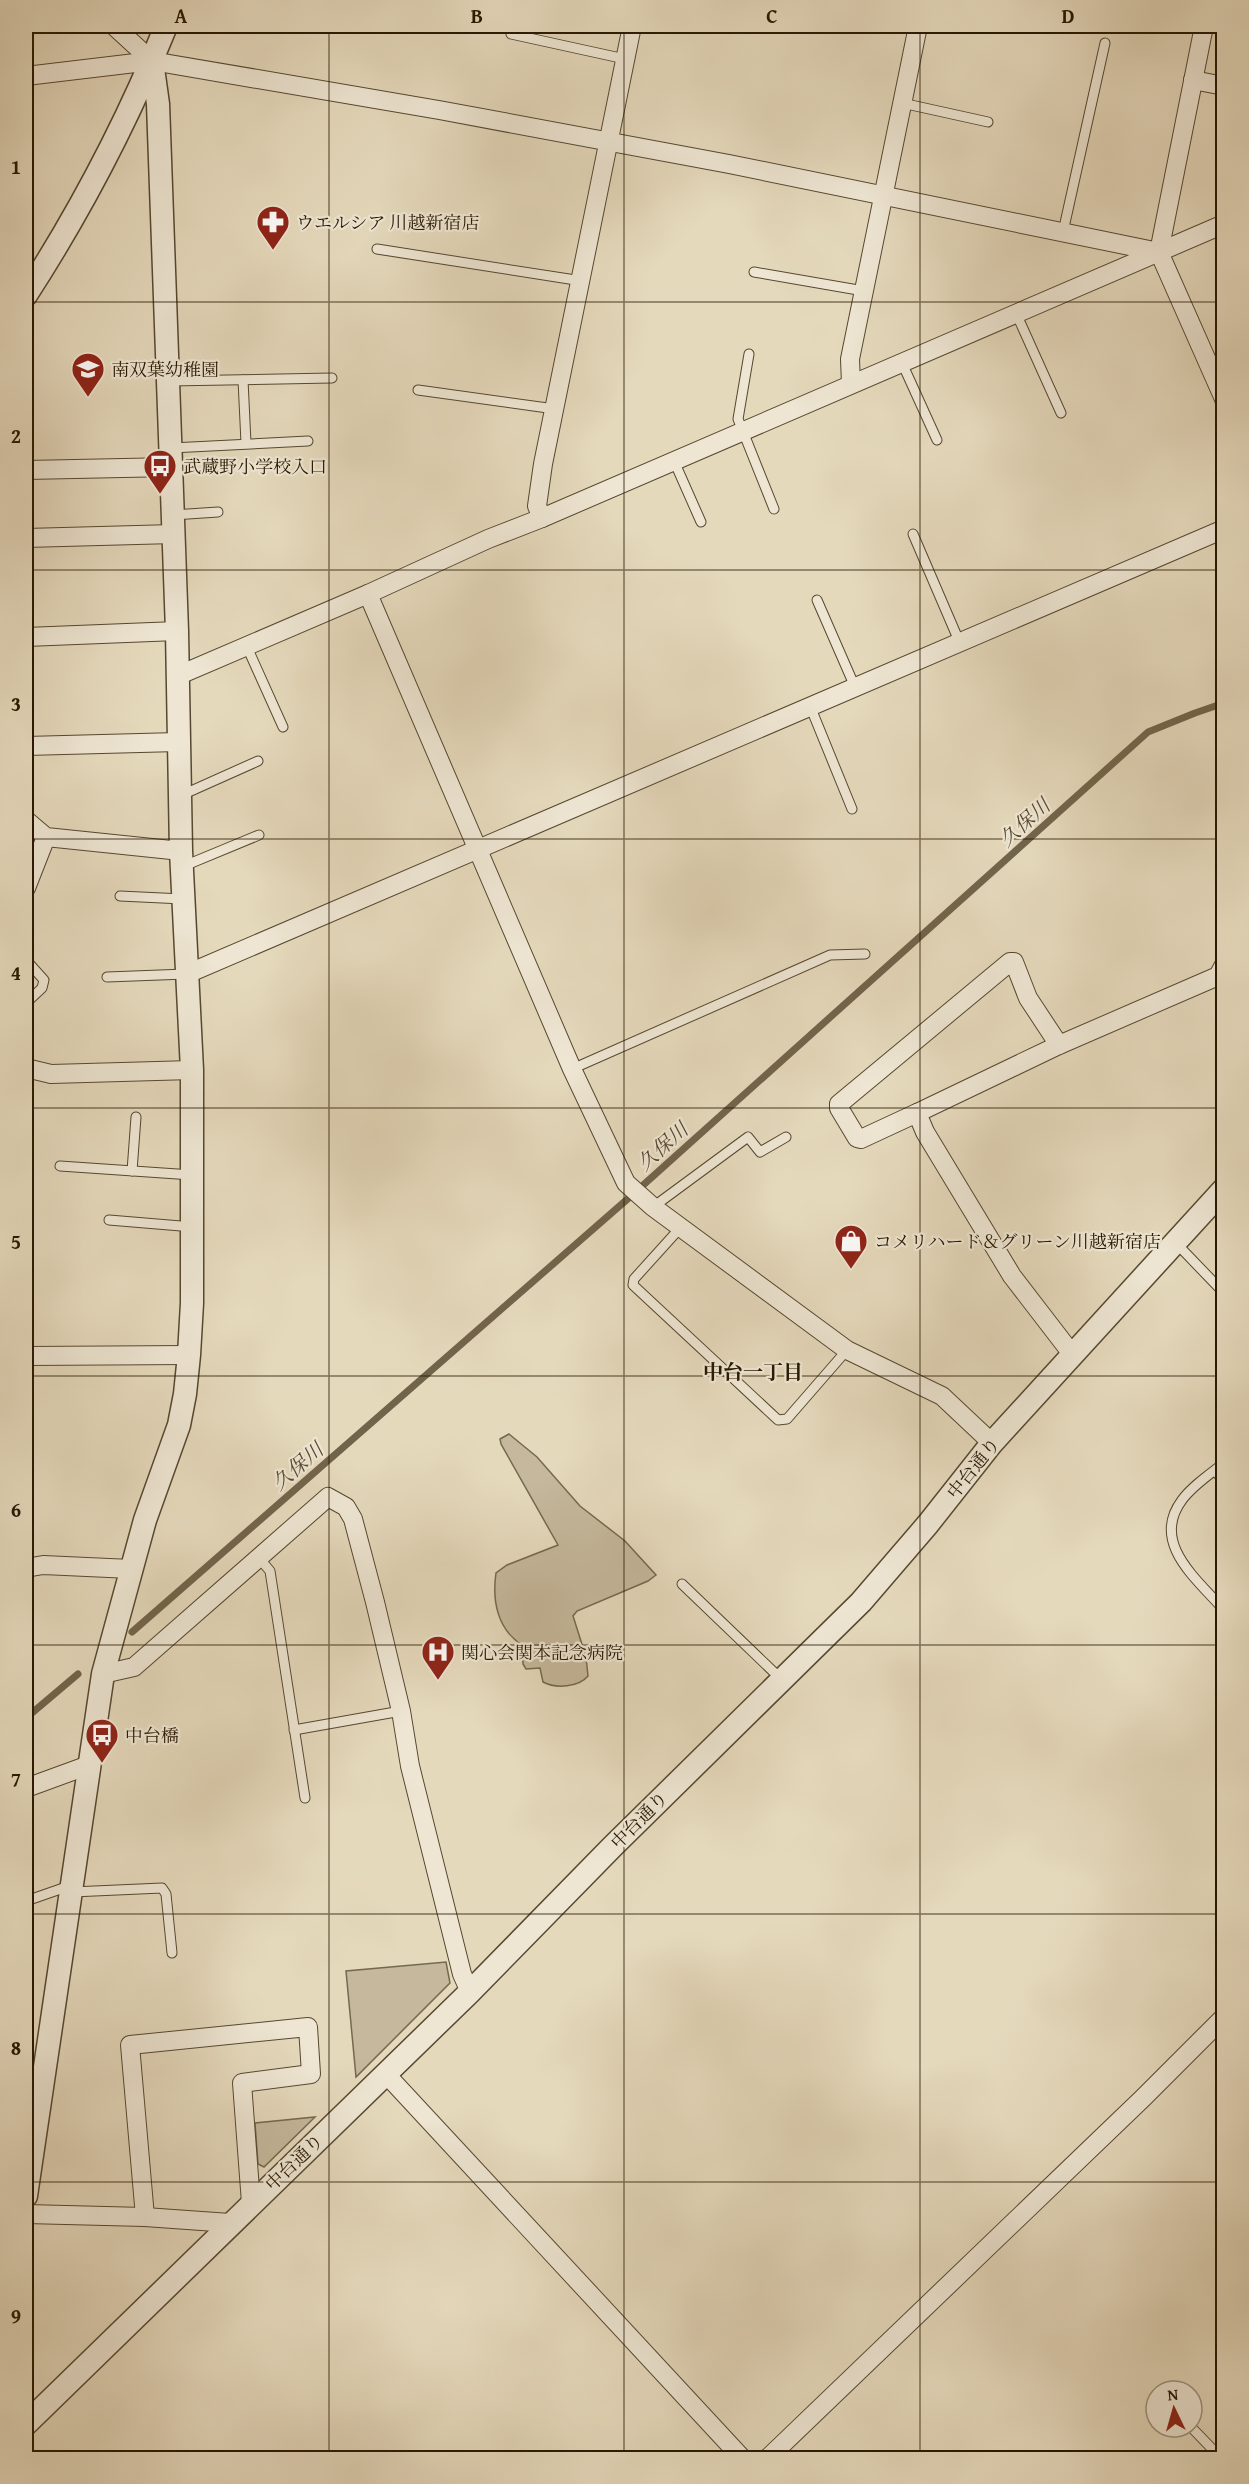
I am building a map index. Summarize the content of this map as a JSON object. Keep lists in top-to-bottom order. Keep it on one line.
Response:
{"streets":{"street":["中台通り"]},"districts":["中台一丁目"],"water":["久保川"],"places":{"pharmacy":["ウエルシア 川越新宿店"],"school or university":["南双葉幼稚園"],"bus stop":["武蔵野小学校入口","中台橋"],"shop":["コメリハード＆グリーン川越新宿店"],"hospital":["関心会関本記念病院"]},"north":"top","grid":{"columns":["A","B","C","D"],"rows":["1","2","3","4","5","6","7","8","9"]}}
